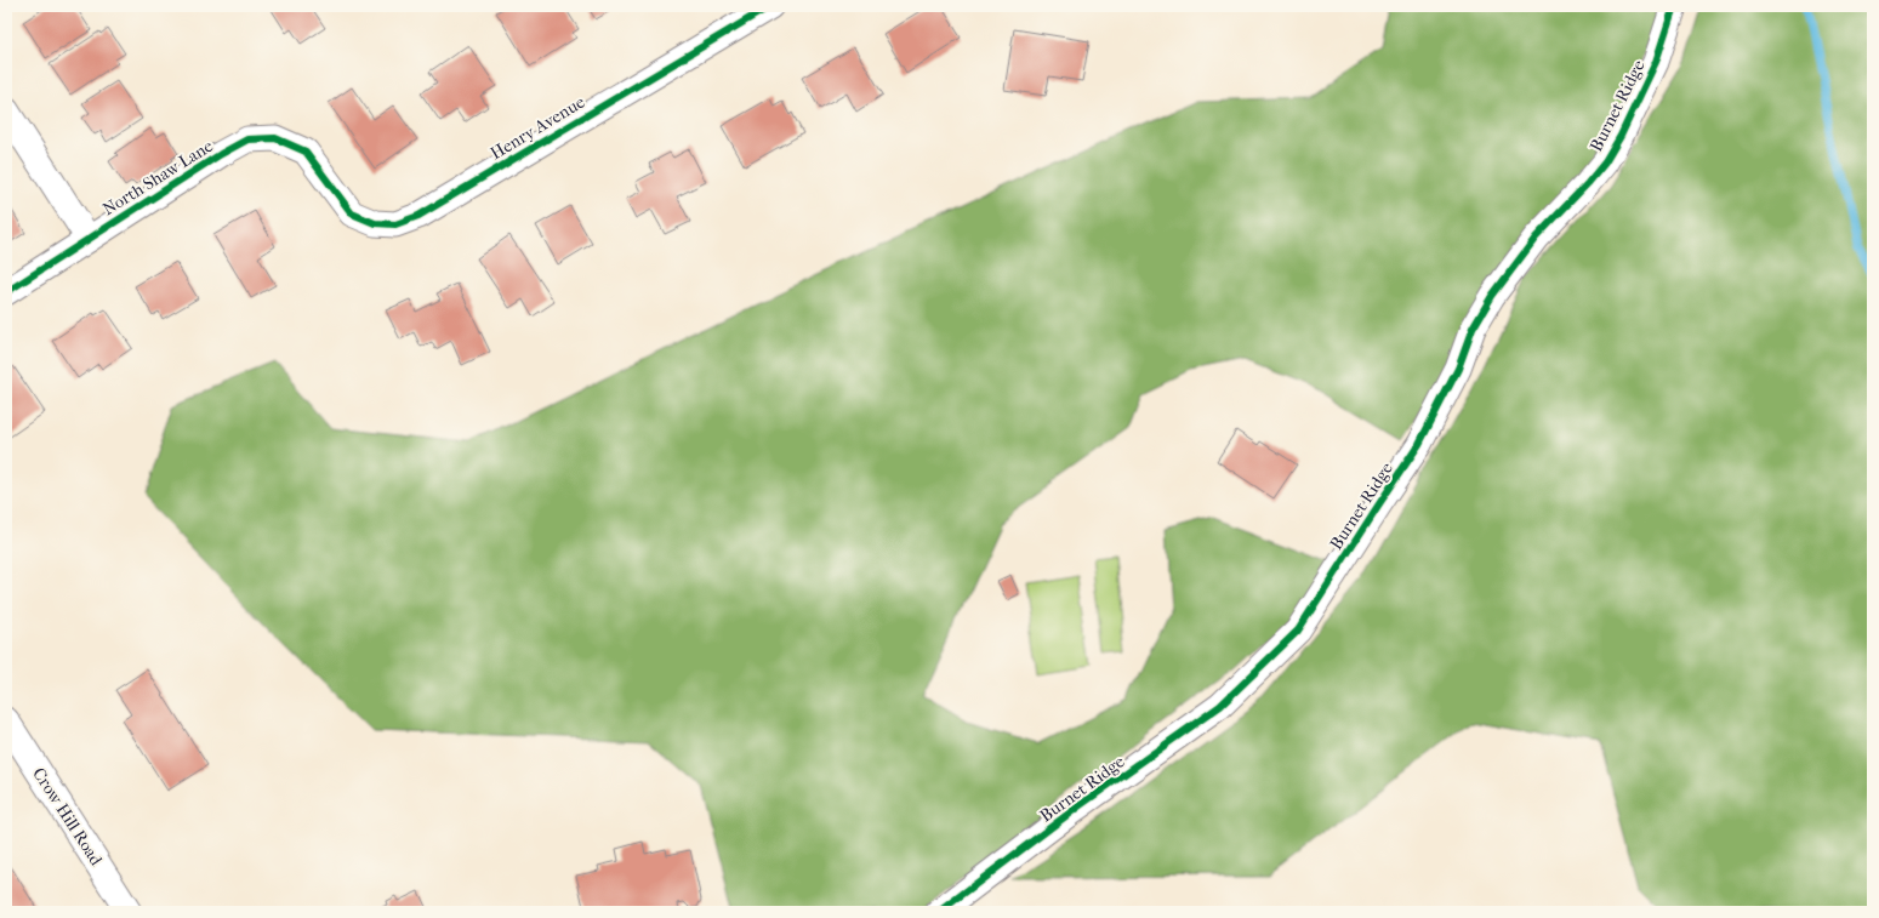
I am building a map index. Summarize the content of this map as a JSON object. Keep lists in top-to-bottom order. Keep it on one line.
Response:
{"streets":{"street":["Burnet Ridge","Henry Avenue","North Shaw Lane","Crow Hill Road"]},"crossings":[["Henry Avenue","North Shaw Lane"]]}
